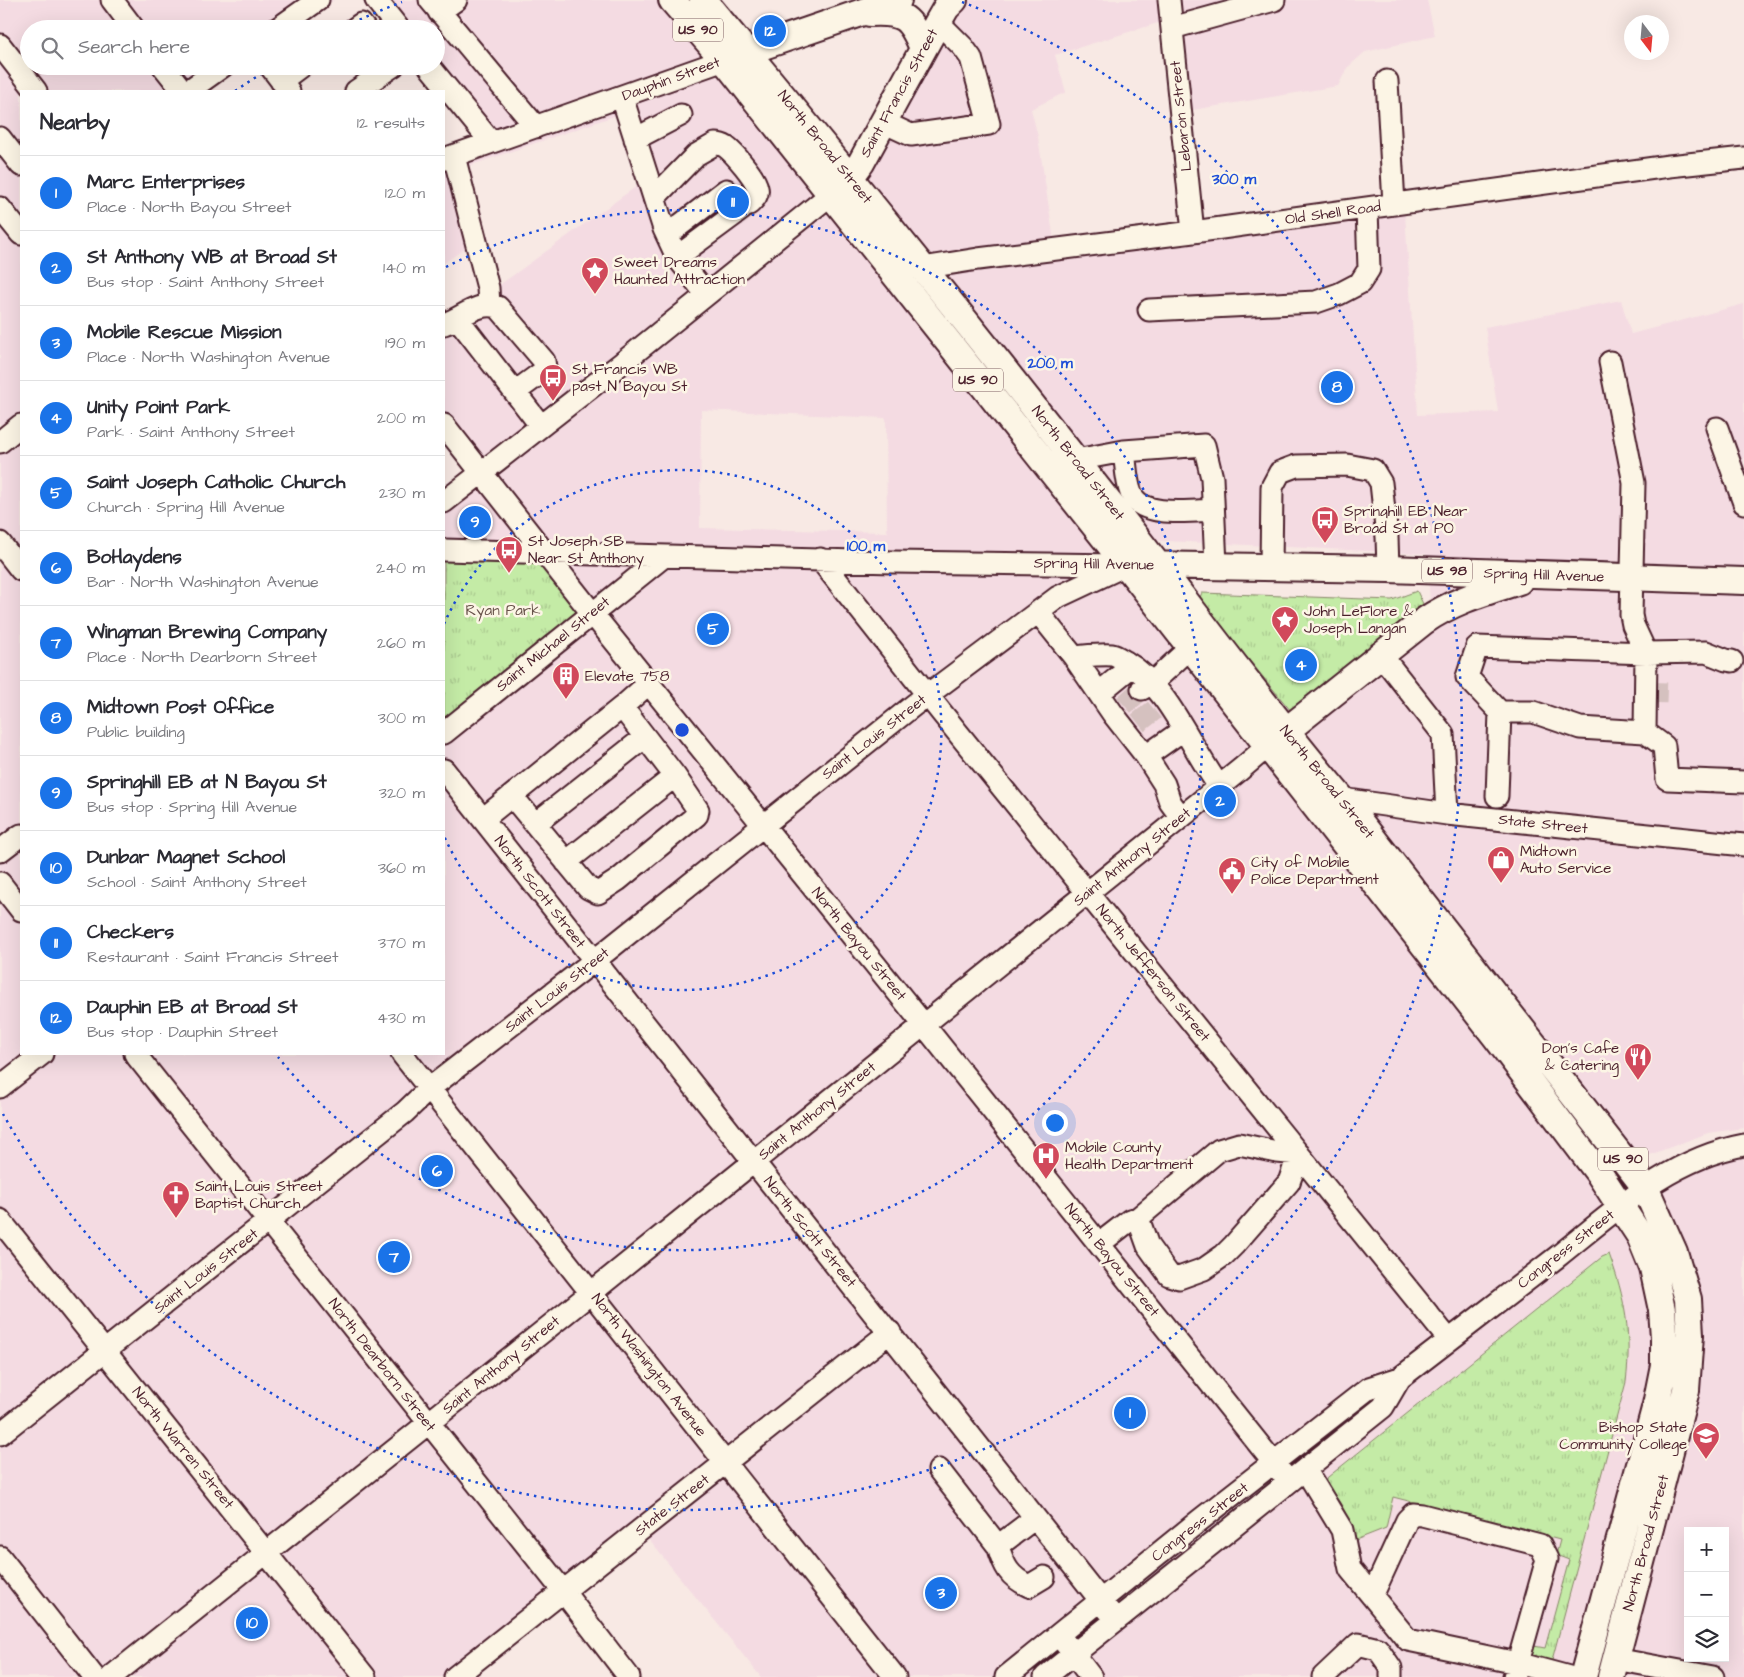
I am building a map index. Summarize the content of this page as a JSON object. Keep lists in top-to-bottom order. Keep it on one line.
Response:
{"streets":{"main road":["US 90","Dauphin Street","Saint Francis Street","North Broad Street","Spring Hill Avenue","US 98","Saint Anthony Street"],"street":["Lebaron Street","Old Shell Road","Saint Michael Street","Saint Louis Street","State Street","North Scott Street","North Bayou Street","North Jefferson Street","Congress Street","North Dearborn Street","North Washington Avenue","North Warren Street"]},"crossings":[["US 90","Dauphin Street"],["US 90","North Broad Street"],["Dauphin Street","North Broad Street"],["Saint Francis Street","North Broad Street"],["Saint Francis Street","North Bayou Street"],["Lebaron Street","Old Shell Road"],["North Broad Street","Old Shell Road"],["North Broad Street","Spring Hill Avenue"],["North Broad Street","Saint Louis Street"],["North Broad Street","State Street"],["North Broad Street","Saint Anthony Street"],["North Broad Street","Congress Street"],["Spring Hill Avenue","Saint Michael Street"],["Spring Hill Avenue","Saint Louis Street"],["Spring Hill Avenue","Saint Anthony Street"],["Spring Hill Avenue","North Bayou Street"],["Spring Hill Avenue","North Jefferson Street"],["Saint Michael Street","North Bayou Street"],["Saint Louis Street","North Scott Street"],["Saint Louis Street","North Bayou Street"],["Saint Louis Street","North Jefferson Street"],["Saint Louis Street","North Dearborn Street"],["Saint Louis Street","North Washington Avenue"],["Saint Louis Street","North Warren Street"],["State Street","North Scott Street"],["State Street","North Dearborn Street"],["State Street","North Washington Avenue"],["Saint Anthony Street","North Scott Street"],["Saint Anthony Street","North Bayou Street"],["Saint Anthony Street","North Jefferson Street"],["Saint Anthony Street","North Dearborn Street"],["Saint Anthony Street","North Washington Avenue"],["Saint Anthony Street","North Warren Street"],["North Scott Street","Congress Street"],["North Bayou Street","Congress Street"],["North Jefferson Street","Congress Street"]],"parks":["Ryan Park"],"places":{"place":["Sweet Dreams Haunted Attraction","John LeFlore & Joseph Langan"],"bus stop":["St Francis WB past N Bayou St","Springhill EB Near Broad St at PO","St Joseph SB Near St Anthony"],"building":["Elevate 758"],"shop":["Midtown Auto Service"],"public building":["City of Mobile Police Department"],"restaurant":["Don's Cafe & Catering"],"hospital":["Mobile County Health Department"],"church":["Saint Louis Street Baptist Church"],"school or university":["Bishop State Community College"]},"north":"bottom","page":{"pins":["12","11","8","9","5","4","2","6","7","1","3","10"],"search":"Search here","heading":["Nearby","12 results"],"list":[{"mark":"1","name":"Marc Enterprises","note":"Place · North Bayou Street","value":"120 m"},{"mark":"2","name":"St Anthony WB at Broad St","note":"Bus stop · Saint Anthony Street","value":"140 m"},{"mark":"3","name":"Mobile Rescue Mission","note":"Place · North Washington Avenue","value":"190 m"},{"mark":"4","name":"Unity Point Park","note":"Park · Saint Anthony Street","value":"200 m"},{"mark":"5","name":"Saint Joseph Catholic Church","note":"Church · Spring Hill Avenue","value":"230 m"},{"mark":"6","name":"BoHaydens","note":"Bar · North Washington Avenue","value":"240 m"},{"mark":"7","name":"Wingman Brewing Company","note":"Place · North Dearborn Street","value":"260 m"},{"mark":"8","name":"Midtown Post Office","note":"Public building","value":"300 m"},{"mark":"9","name":"Springhill EB at N Bayou St","note":"Bus stop · Spring Hill Avenue","value":"320 m"},{"mark":"10","name":"Dunbar Magnet School","note":"School · Saint Anthony Street","value":"360 m"},{"mark":"11","name":"Checkers","note":"Restaurant · Saint Francis Street","value":"370 m"},{"mark":"12","name":"Dauphin EB at Broad St","note":"Bus stop · Dauphin Street","value":"430 m"}],"map_buttons":["+","−"]},"rings":["300 m","200 m","100 m"]}
